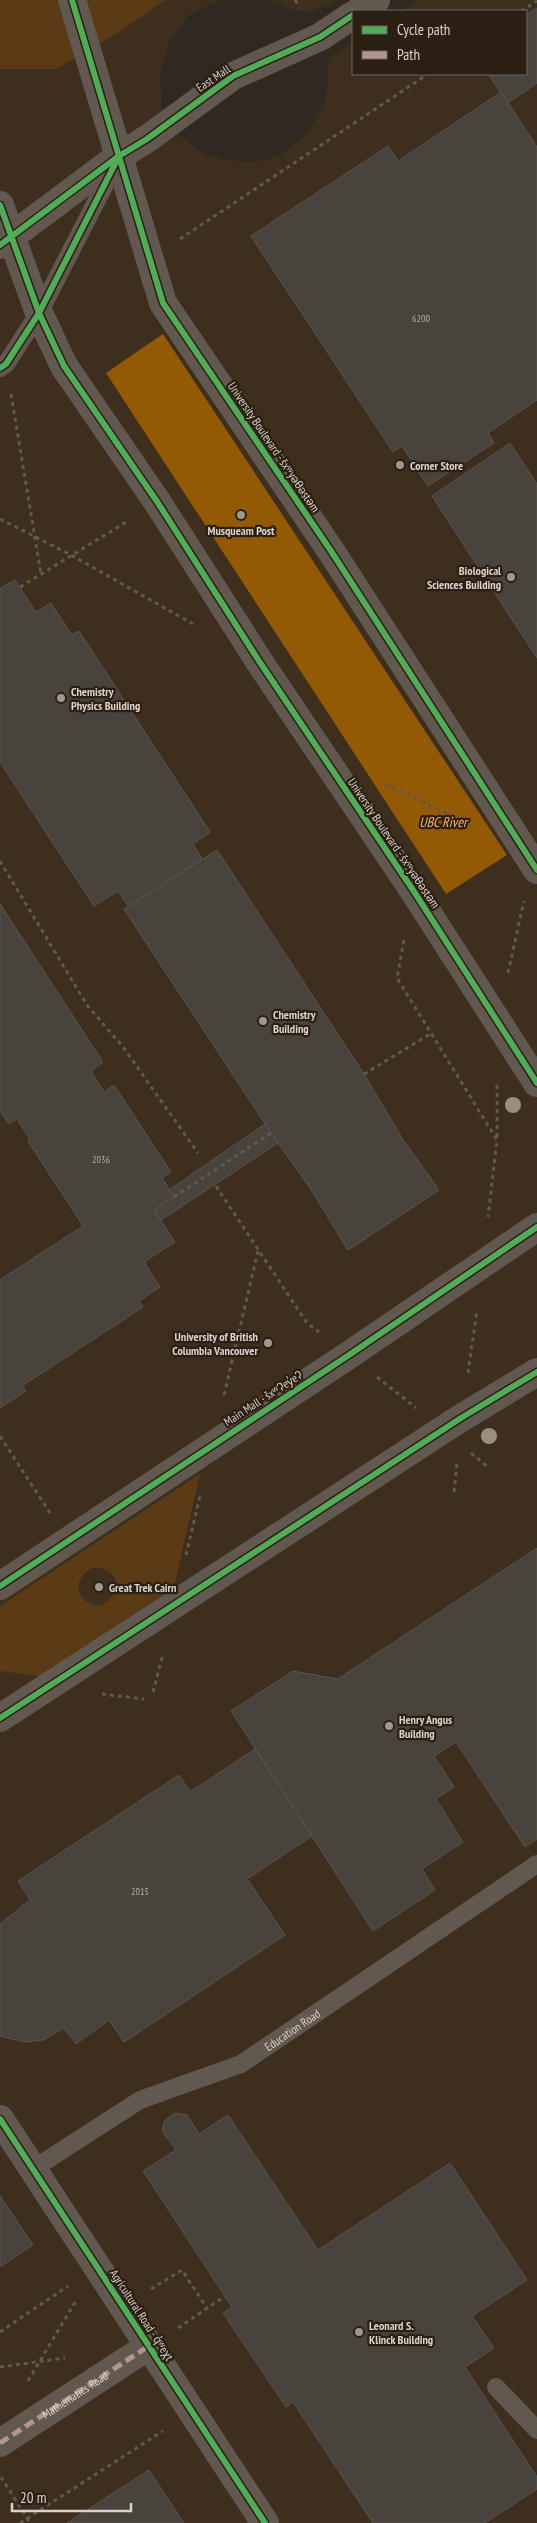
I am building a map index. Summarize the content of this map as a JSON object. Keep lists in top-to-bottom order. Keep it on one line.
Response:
{"streets":{"street":["East Mall","University Boulevard - šxʷyəθəstəm","Main Mall - šxʷʔey̓eʔ","Agricultural Road - q̓ʷeχt","Mathematics Road"],"lane":["Education Road"]},"crossings":[["East Mall","University Boulevard - šxʷyəθəstəm"],["Education Road","Agricultural Road - q̓ʷeχt"],["Agricultural Road - q̓ʷeχt","Mathematics Road"]],"water":["UBC River"],"places":["Corner Store","Musqueam Post","Biological Sciences Building","Chemistry Physics Building","Chemistry Building","University of British Columbia Vancouver","Great Trek Cairn","Henry Angus Building","Leonard S. Klinck Building"],"house_numbers":["6200","2036","2015"],"legend":["Cycle path","Path"],"scale_bar":"20 m"}
